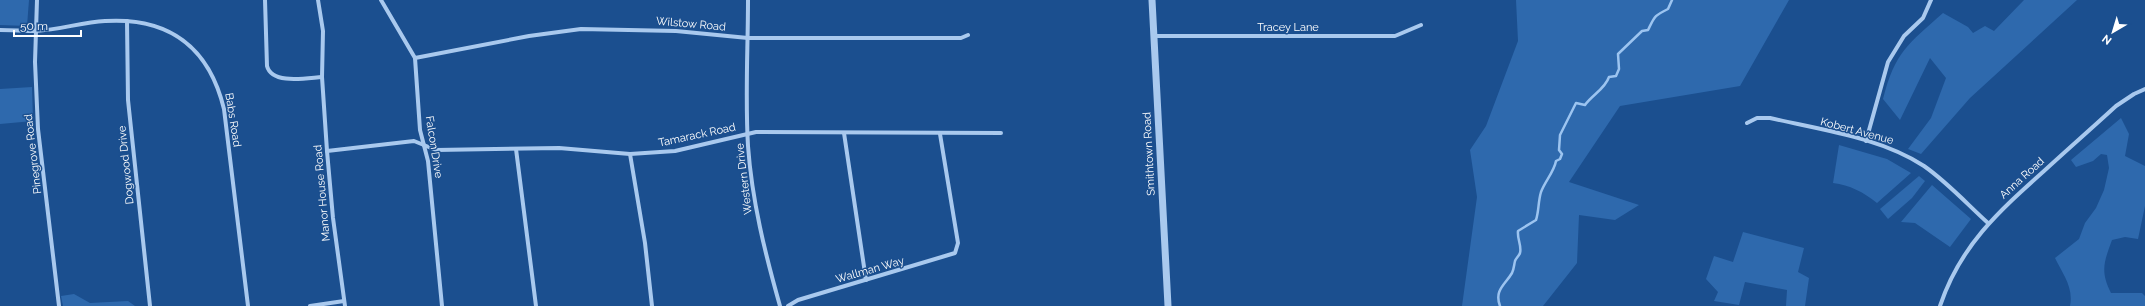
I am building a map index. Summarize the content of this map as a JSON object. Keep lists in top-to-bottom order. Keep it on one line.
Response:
{"streets":{"street":["Wilstow Road","Tracey Lane","Babs Road","Kobert Avenue","Tamarack Road","Falcon Drive","Pinegrove Road","Smithtown Road","Dogwood Drive","Anna Road","Western Drive","Manor House Road","Wallman Way"]},"crossings":[["Wilstow Road","Falcon Drive"],["Wilstow Road","Western Drive"],["Tracey Lane","Smithtown Road"],["Babs Road","Pinegrove Road"],["Babs Road","Dogwood Drive"],["Kobert Avenue","Anna Road"],["Tamarack Road","Falcon Drive"],["Tamarack Road","Western Drive"],["Tamarack Road","Manor House Road"],["Tamarack Road","Wallman Way"]],"scale_bar":"50 m","north":"bottom left"}
